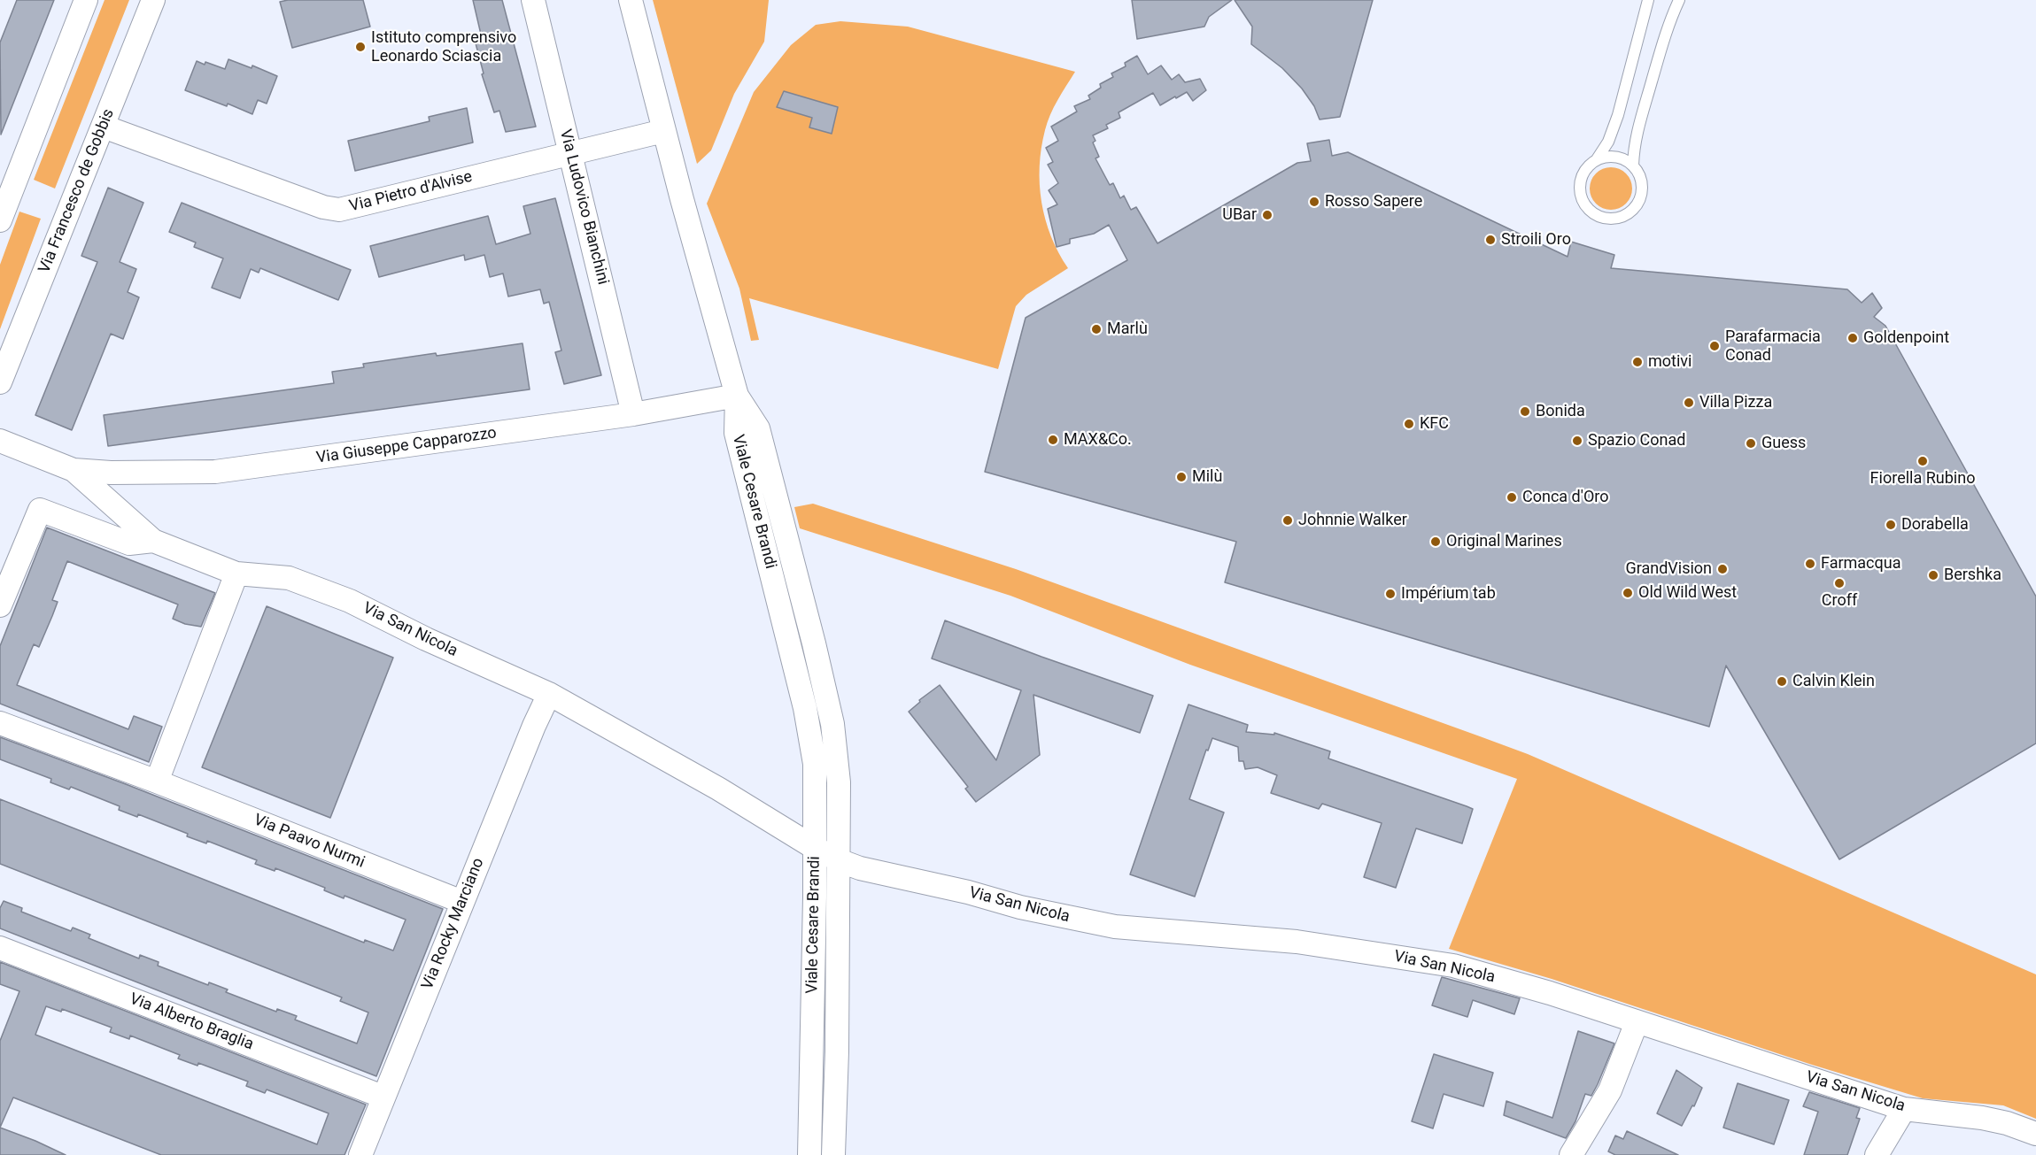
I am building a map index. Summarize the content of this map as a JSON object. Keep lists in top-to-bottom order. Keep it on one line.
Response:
{"streets":{"street":["Via Francesco de Gobbis","Via Pietro d'Alvise","Via Ludovico Bianchini","Via Giuseppe Capparozzo","Viale Cesare Brandi","Via San Nicola","Via Paavo Nurmi","Via Rocky Marciano","Via Alberto Braglia"]},"crossings":[["Via Francesco de Gobbis","Via Pietro d'Alvise"],["Via Pietro d'Alvise","Via Ludovico Bianchini"],["Via Ludovico Bianchini","Via Giuseppe Capparozzo"],["Via Giuseppe Capparozzo","Viale Cesare Brandi"],["Via Giuseppe Capparozzo","Via San Nicola"],["Viale Cesare Brandi","Via San Nicola"],["Via San Nicola","Via Rocky Marciano"],["Via Paavo Nurmi","Via Rocky Marciano"],["Via Rocky Marciano","Via Alberto Braglia"]],"places":["Istituto comprensivo Leonardo Sciascia","Rosso Sapere","UBar","Stroili Oro","Marlù","Goldenpoint","Parafarmacia Conad","motivi","Villa Pizza","Bonida","KFC","MAX&Co.","Spazio Conad","Guess","Fiorella Rubino","Milù","Conca d'Oro","Johnnie Walker","Dorabella","Original Marines","Farmacqua","GrandVision","Bershka","Croff","Old Wild West","Impérium tab","Calvin Klein"]}
